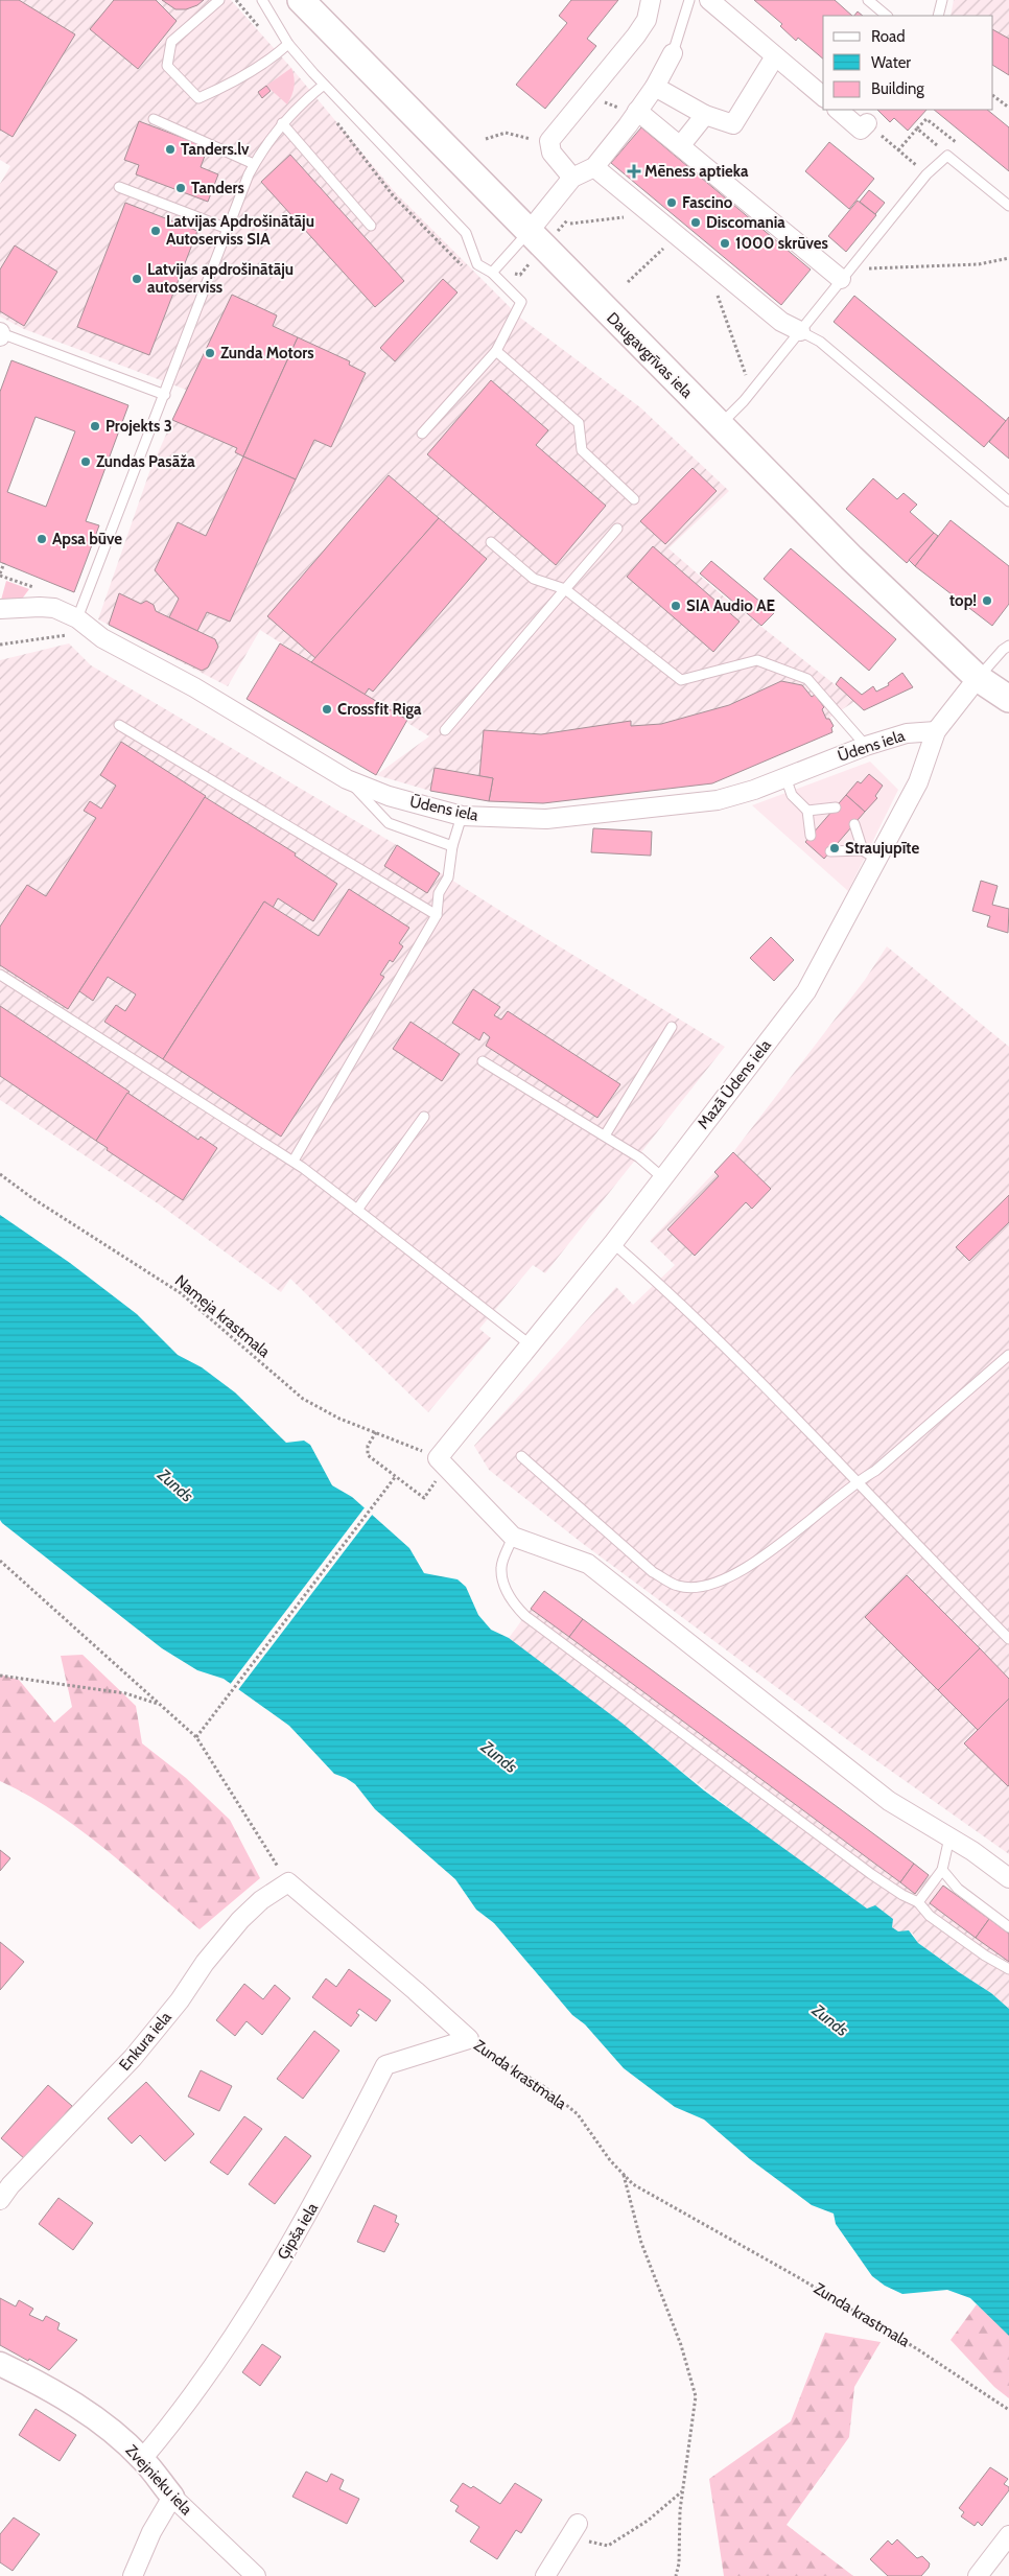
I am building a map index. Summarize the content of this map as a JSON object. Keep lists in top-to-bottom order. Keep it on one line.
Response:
{"streets":{"main road":["Daugavgrīvas iela"],"street":["Ūdens iela","Mazā Ūdens iela","Enkura iela","Zunda krastmala","Ģipša iela","Zvejnieku iela"],"path":["Nameja krastmala"]},"crossings":[["Daugavgrīvas iela","Mazā Ūdens iela"],["Ūdens iela","Mazā Ūdens iela"],["Mazā Ūdens iela","Nameja krastmala"],["Enkura iela","Zunda krastmala"],["Zunda krastmala","Ģipša iela"],["Ģipša iela","Zvejnieku iela"]],"water":["Zunds"],"places":{"other":["Tanders.lv","Tanders","Fascino","Discomania","Latvijas Apdrošinātāju Autoserviss SIA","1000 skrūves","Latvijas apdrošinātāju autoserviss","Zunda Motors","Projekts 3","Zundas Pasāža","Apsa būve","top!","SIA Audio AE","Crossfit Riga","Straujupīte"],"health":["Mēness aptieka"]},"legend":["Road","Water","Building"]}
